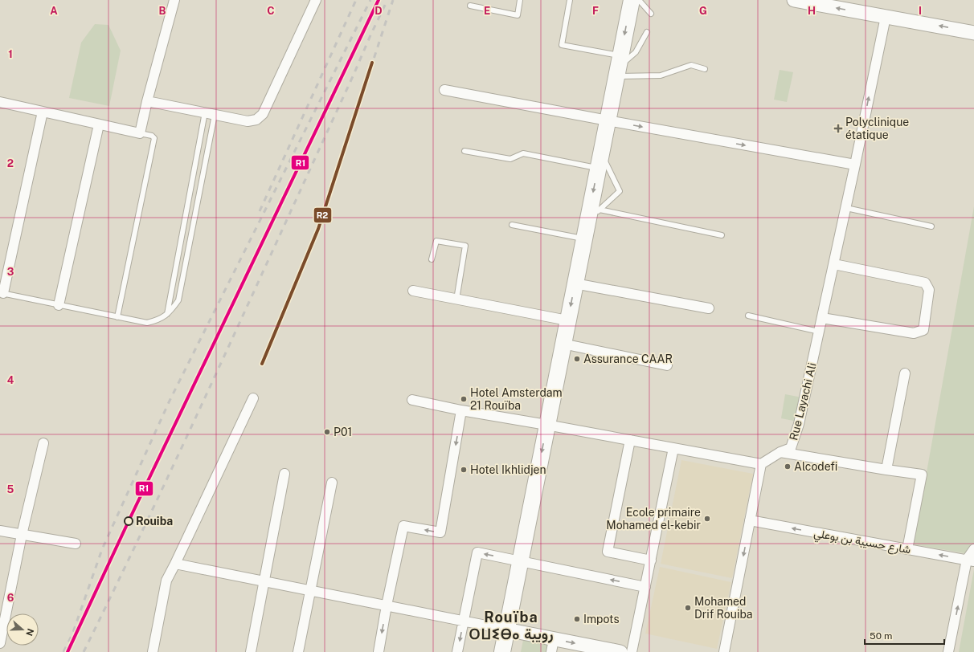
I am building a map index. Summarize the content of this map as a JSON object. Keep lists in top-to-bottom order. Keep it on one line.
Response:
{"streets":{"street":["Rue Layachi Ali","شارع حسيبة بن بوعلي"]},"districts":["Rouïba ⵔⵡⵉⴱⴰ رويبة"],"places":{"health":["Polyclinique étatique"],"other":["Assurance CAAR","Hotel Amsterdam 21 Rouïba","P01","Alcodefi","Hotel Ikhlidjen","Ecole primaire Mohamed el-kebir","Rouiba","Mohamed Drif Rouiba","Impots"]},"lines":["transit line R1","transit line R2"],"scale_bar":"50 m","north":"right","grid":{"columns":["A","B","C","D","E","F","G","H","I"],"rows":["1","2","3","4","5","6"]}}
